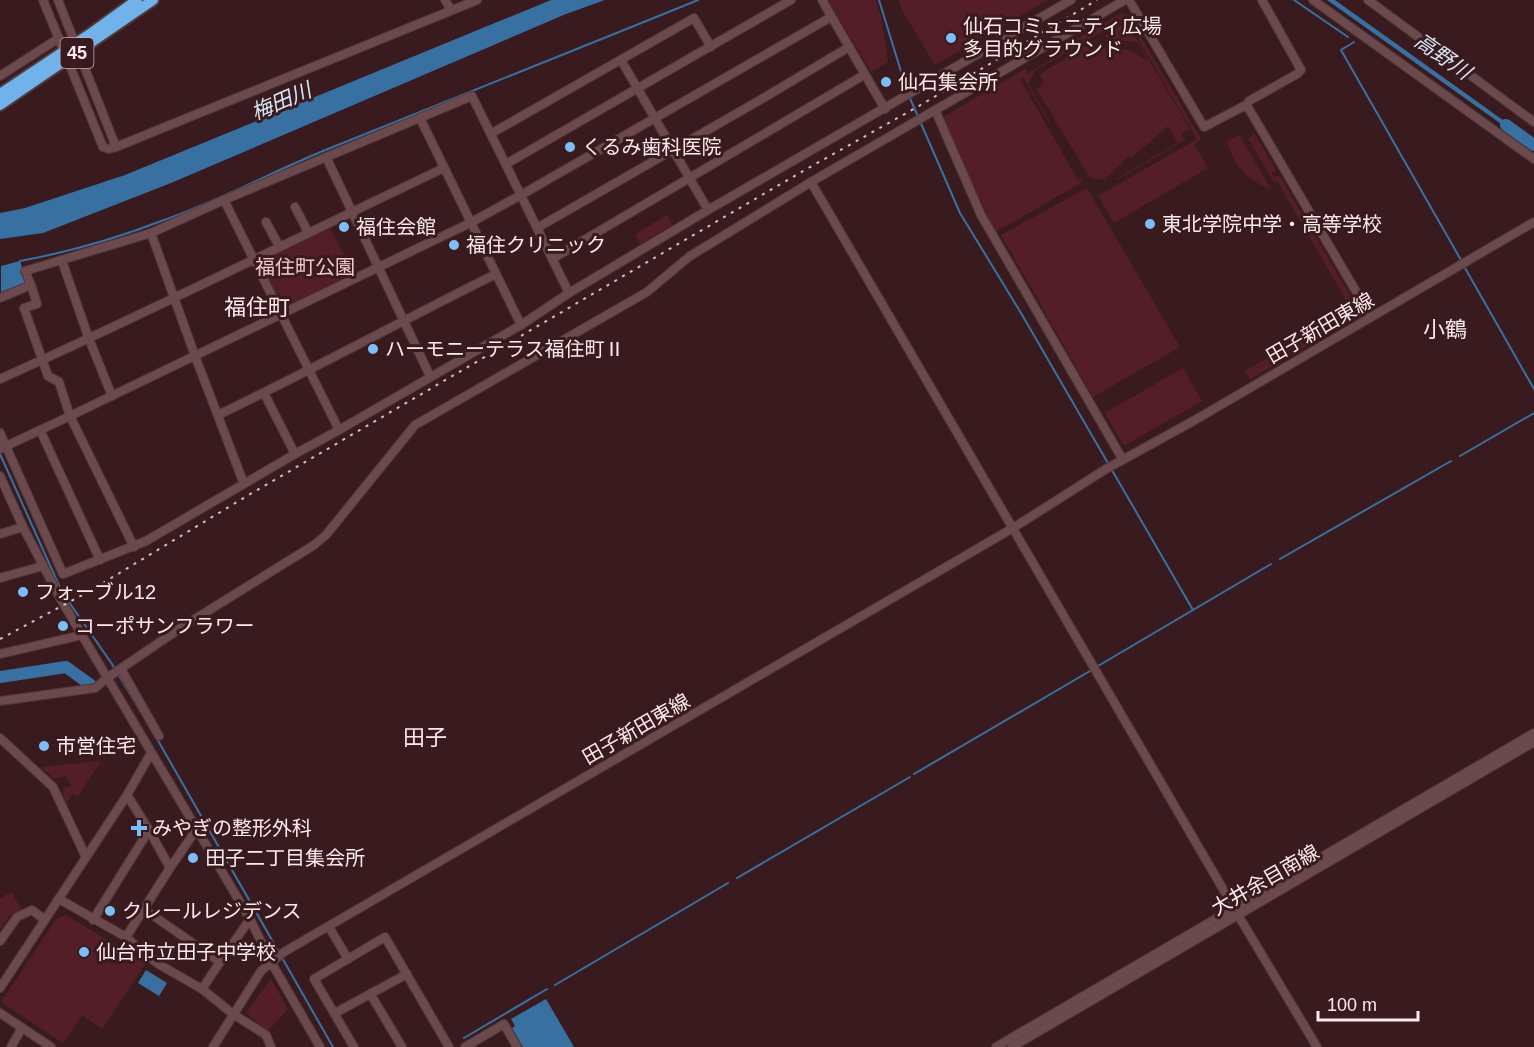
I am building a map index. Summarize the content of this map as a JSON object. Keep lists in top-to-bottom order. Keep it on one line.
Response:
{"streets":{"highway":["45"],"street":["田子新田東線","大井余目南線"]},"districts":["福住町","小鶴","田子"],"water":["高野川","梅田川"],"parks":["福住町公園"],"places":{"other":["仙石コミュニティ広場 多目的グラウンド","仙石集会所","くるみ歯科医院","東北学院中学・高等学校","福住会館","福住クリニック","ハーモニーテラス福住町Ⅱ","フォーブル12","コーポサンフラワー","市営住宅","田子二丁目集会所","クレールレジデンス","仙台市立田子中学校"],"health":["みやぎの整形外科"]},"scale_bar":"100 m"}
